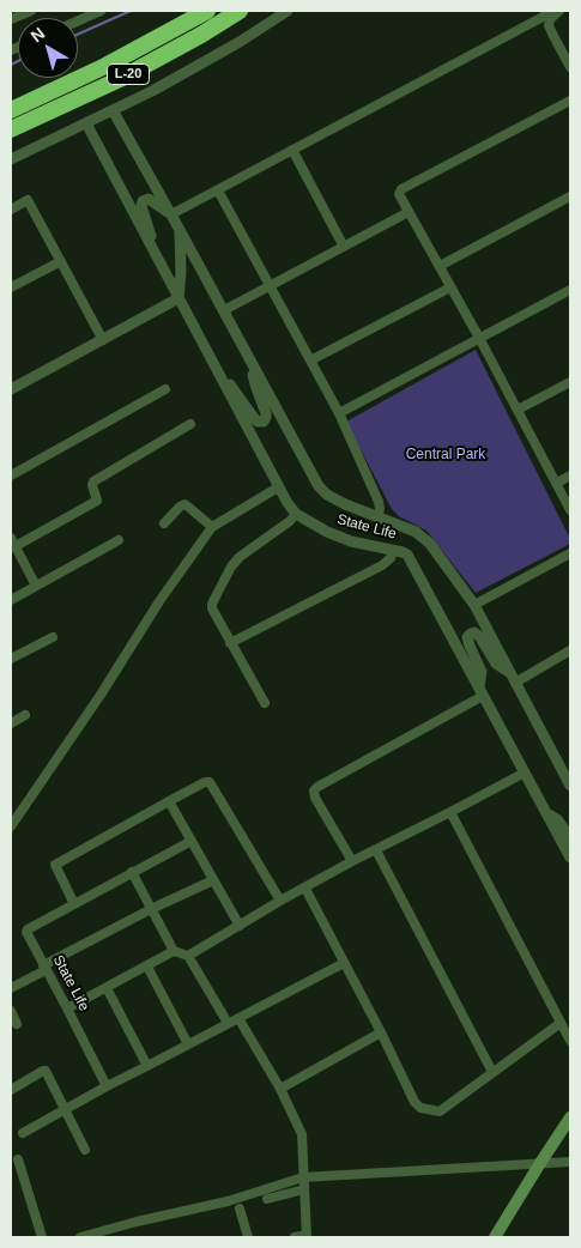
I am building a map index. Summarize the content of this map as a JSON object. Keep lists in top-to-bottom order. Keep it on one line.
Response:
{"streets":{"highway":["L-20"],"street":["State Life"]},"parks":["Central Park"],"north":"top left"}
